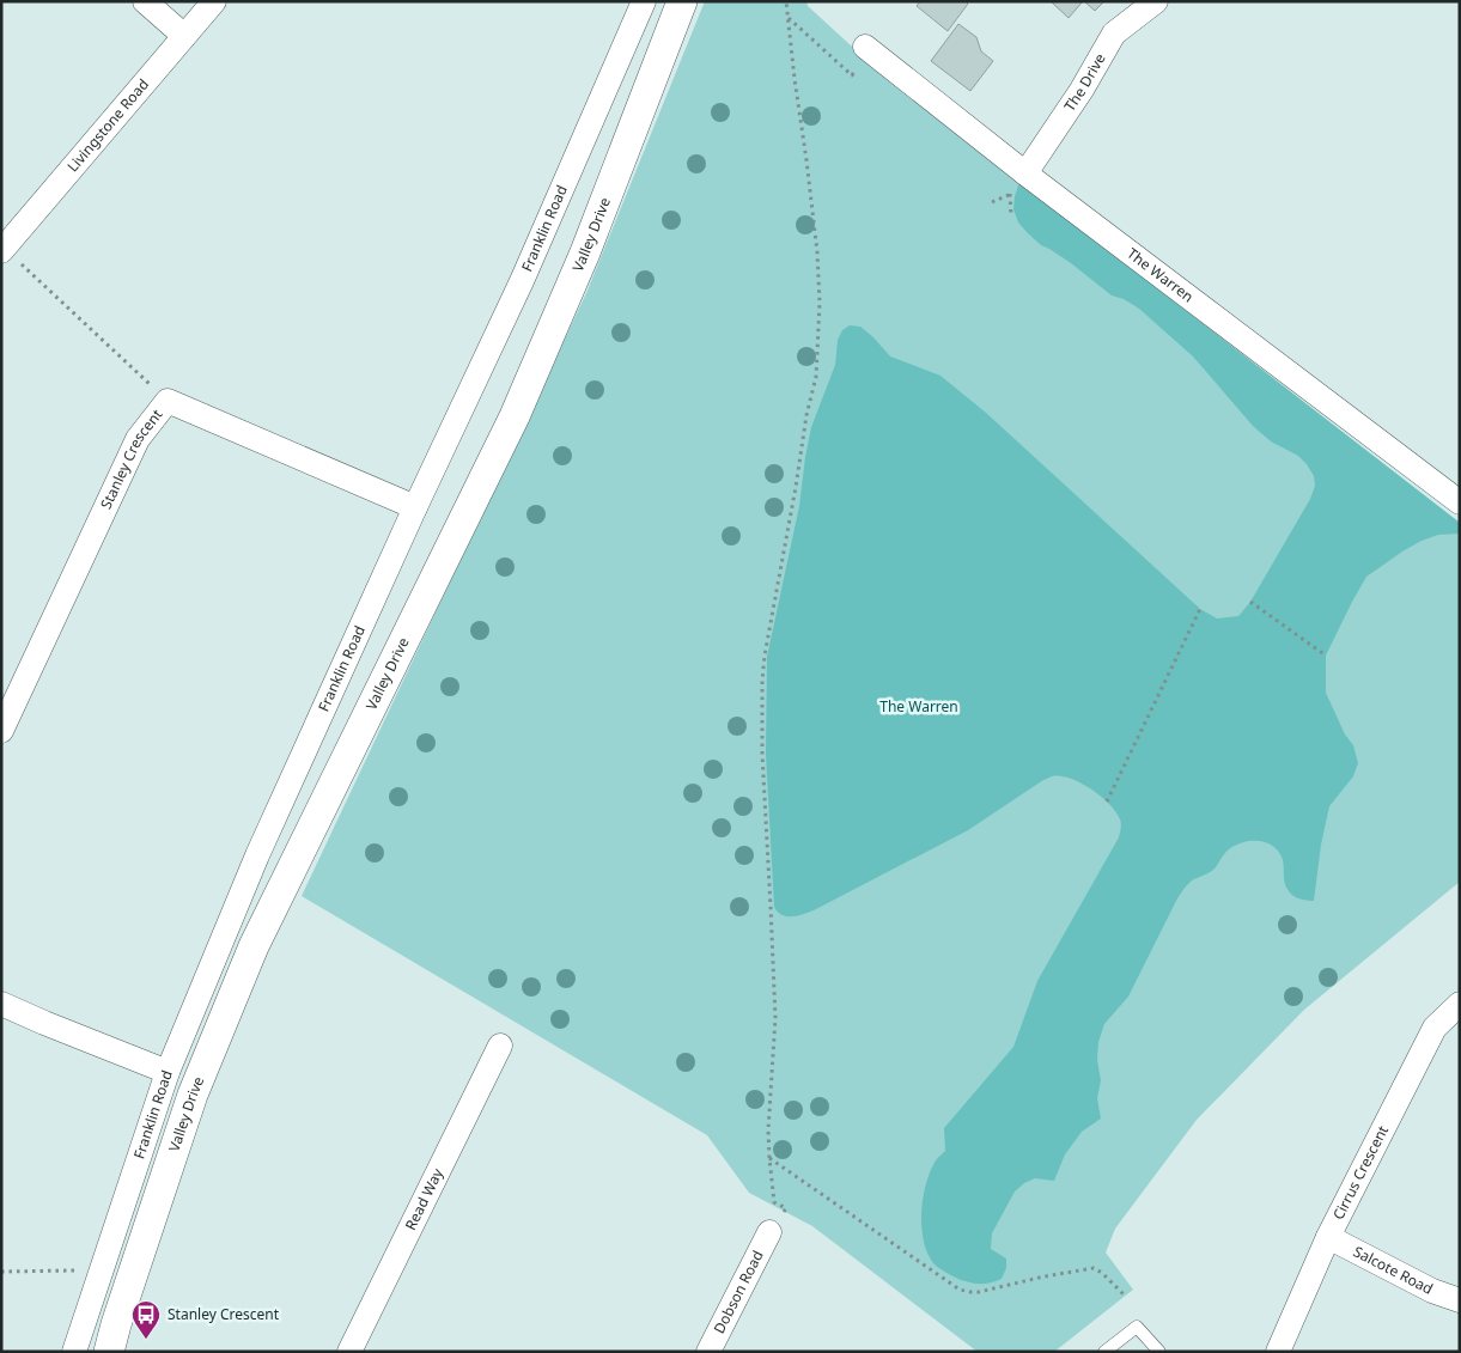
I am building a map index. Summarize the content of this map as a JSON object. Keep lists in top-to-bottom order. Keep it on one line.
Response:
{"streets":{"street":["The Drive","Livingstone Road","Franklin Road","Valley Drive","The Warren","Stanley Crescent","Cirrus Crescent","Read Way","Salcote Road","Dobson Road"]},"crossings":[["The Drive","The Warren"],["Franklin Road","Stanley Crescent"],["Cirrus Crescent","Salcote Road"]],"parks":["The Warren"],"places":{"bus stop":["Stanley Crescent"]}}
